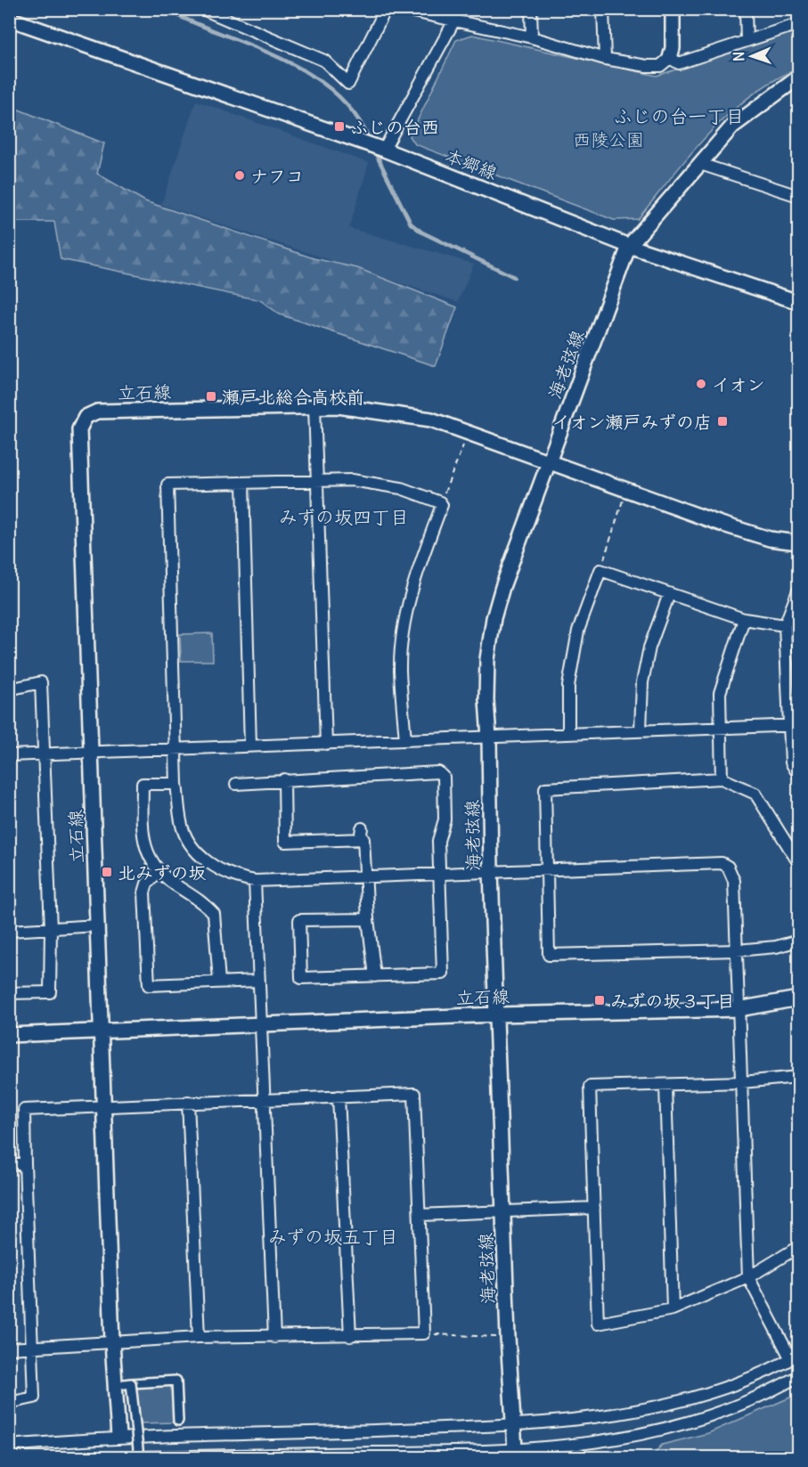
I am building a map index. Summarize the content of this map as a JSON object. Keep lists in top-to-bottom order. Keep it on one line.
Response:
{"streets":{"street":["本郷線","海老弦線","立石線"]},"crossings":[["本郷線","海老弦線"],["海老弦線","立石線"]],"districts":["ふじの台一丁目","みずの坂四丁目","みずの坂五丁目"],"parks":["西陵公園"],"places":{"transit":["ふじの台西","瀬戸北総合高校前","イオン瀬戸みずの店","北みずの坂","みずの坂３丁目"],"other":["ナフコ","イオン"]},"north":"left"}
